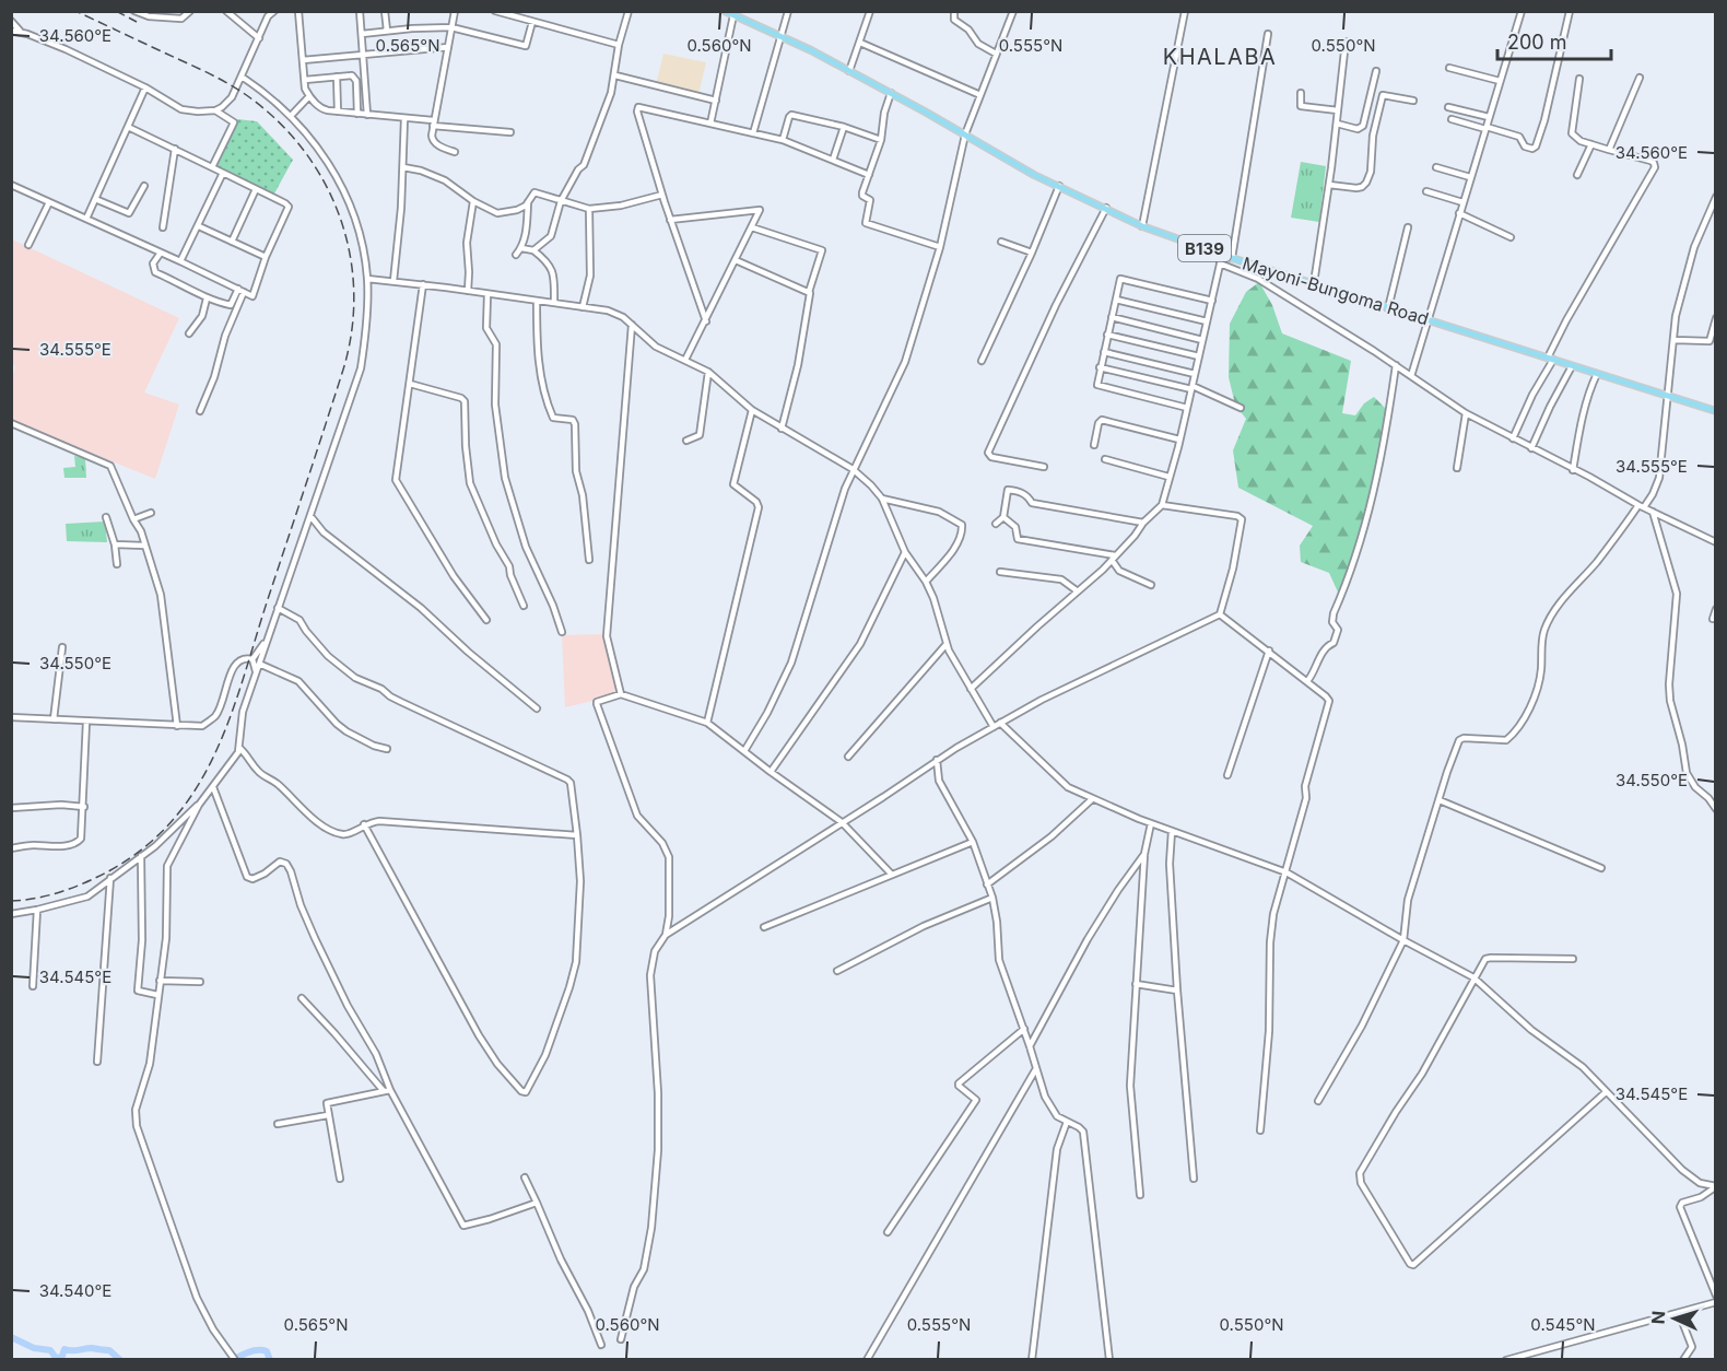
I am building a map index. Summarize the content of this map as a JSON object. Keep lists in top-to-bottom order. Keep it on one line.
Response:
{"streets":{"main road":["B139","Mayoni-Bungoma Road"]},"districts":["KHALABA"],"scale_bar":"200 m","north":"left","coordinates":["34.560°E","0.565°N","0.560°N","0.555°N","0.550°N","34.555°E","34.550°E","34.545°E","34.540°E","0.545°N"]}
